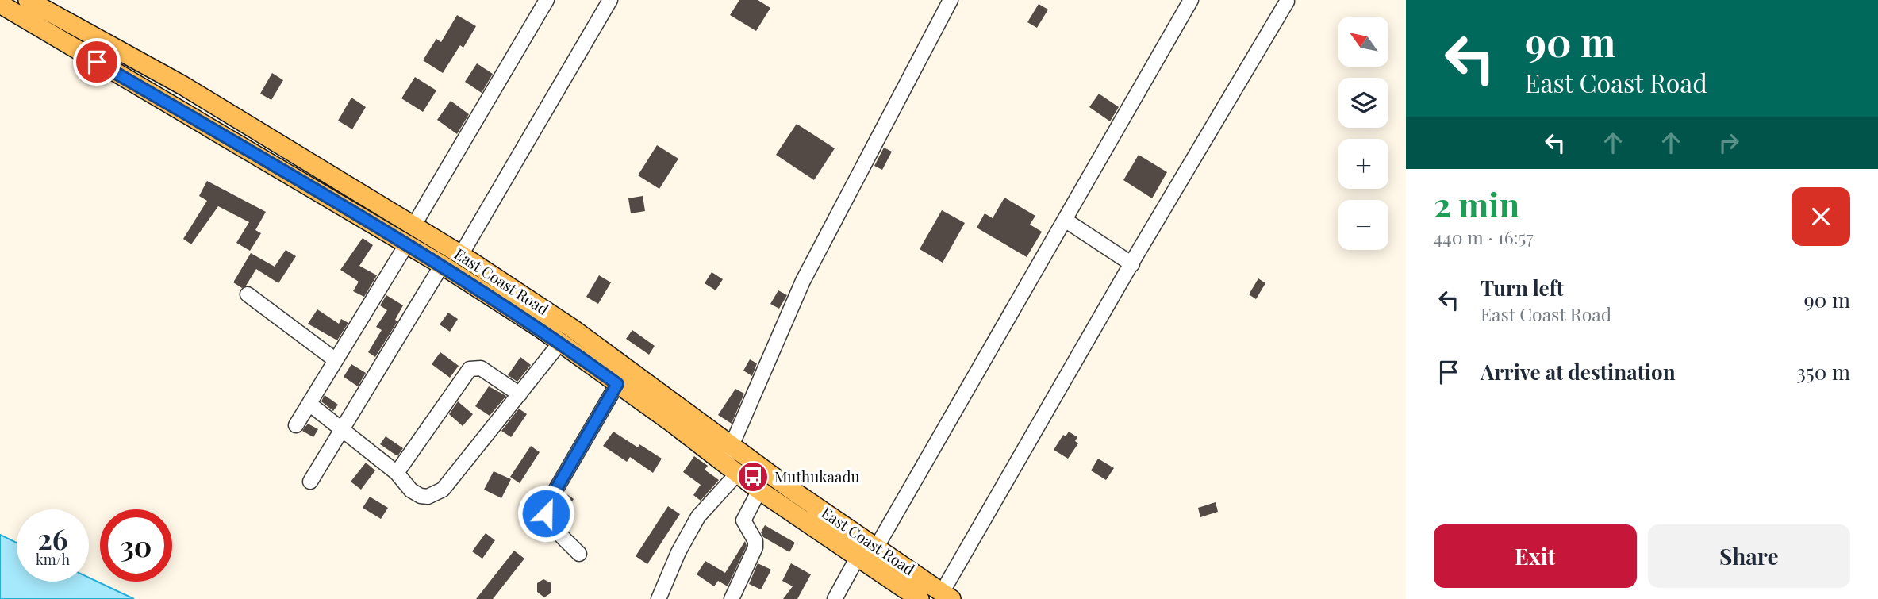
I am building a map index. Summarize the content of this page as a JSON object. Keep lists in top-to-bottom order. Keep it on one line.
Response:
{"streets":{"main road":["East Coast Road"]},"places":{"bus stop":["Muthukaadu"]},"north":"top left","page":{"turn":["90 m","East Coast Road"],"map_buttons":["+","−"],"heading":["2 min","440 m · 16:57"],"list":[{"name":"Turn left","note":"East Coast Road","value":"90 m"},{"name":"Arrive at destination","value":"350 m"}],"speed":"26 km/h","limit":"30","buttons":["Exit","Share"]}}
